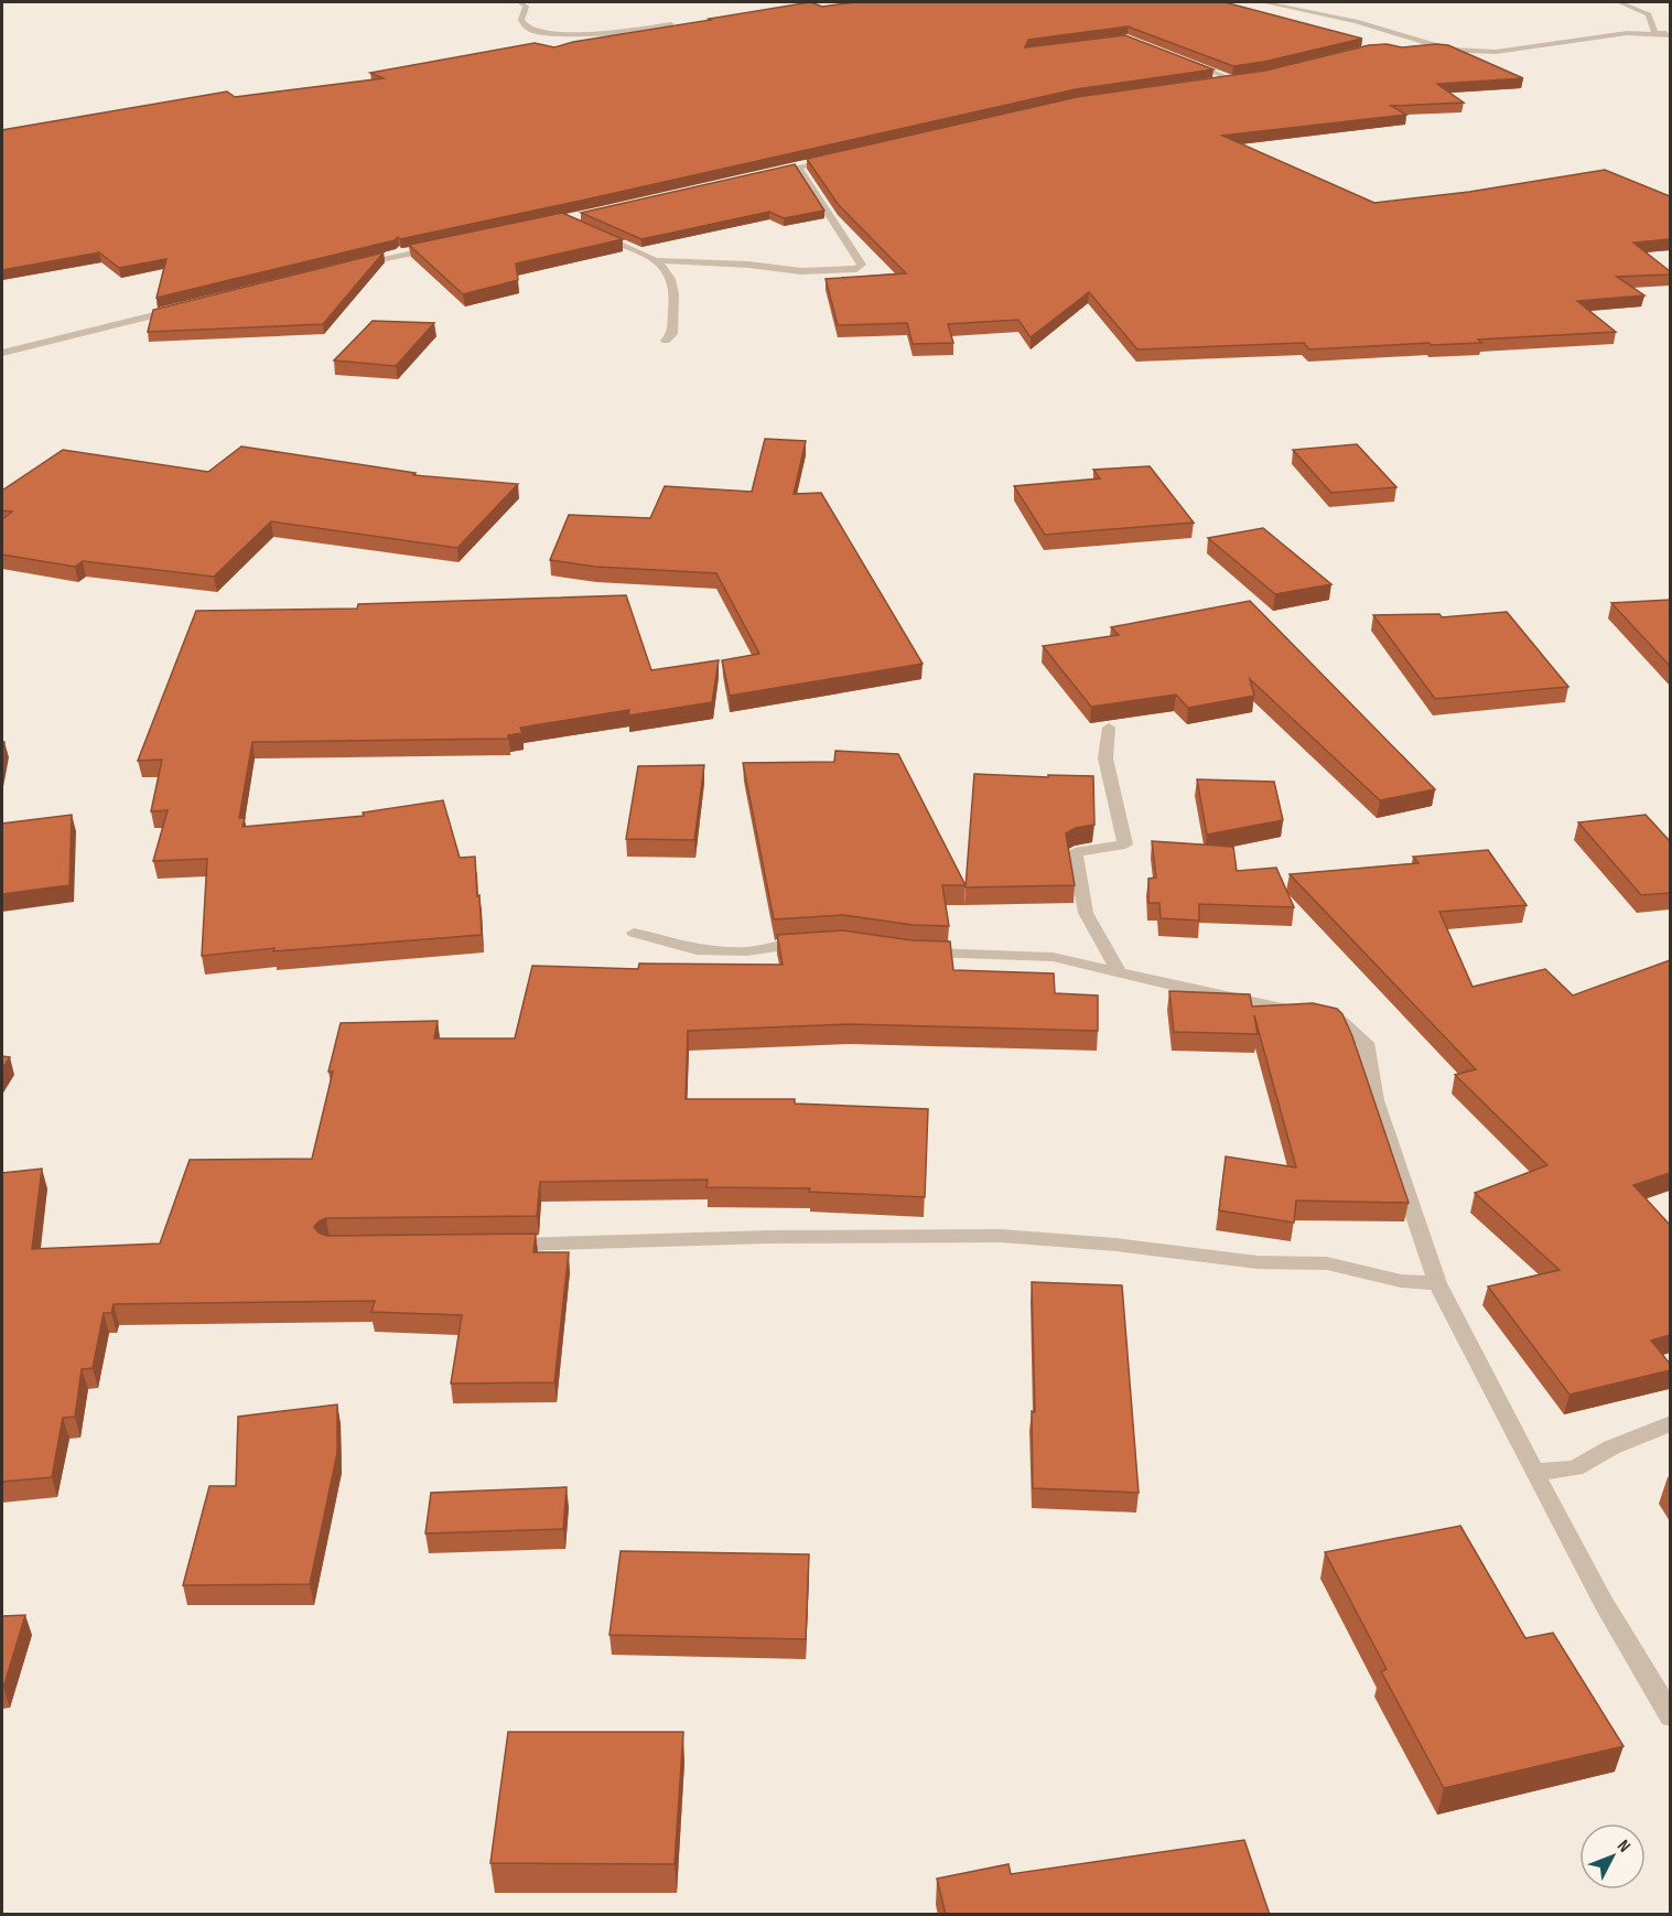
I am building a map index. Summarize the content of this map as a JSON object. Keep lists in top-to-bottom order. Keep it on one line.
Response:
{"north":"top right"}
